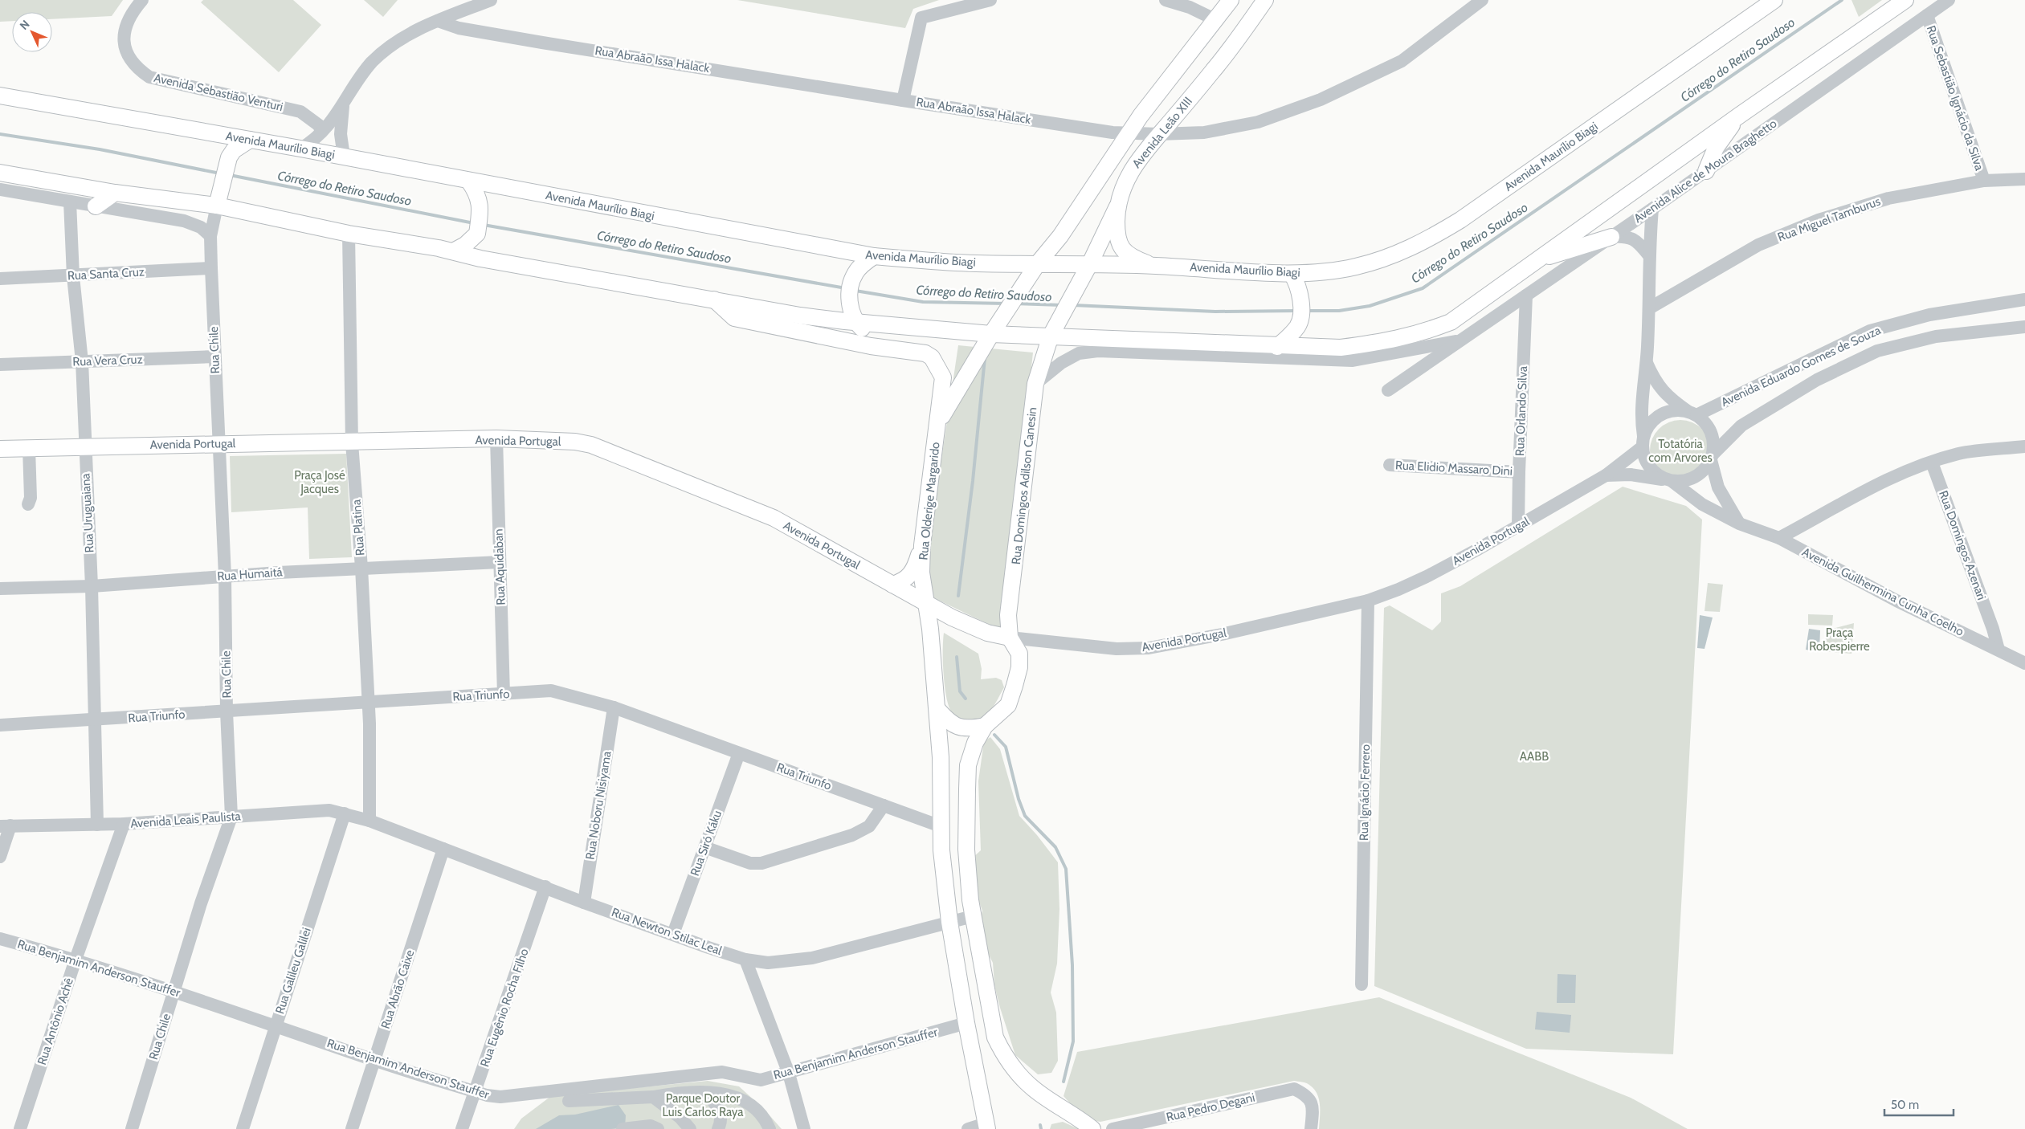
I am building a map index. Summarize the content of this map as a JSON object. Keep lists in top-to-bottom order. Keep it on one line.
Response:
{"streets":{"main road":["Avenida Leão XIII","Avenida Maurílio Biagi","Avenida Portugal","Rua Domingos Adilson Canesin","Rua Olderige Margarido"],"street":["Rua Abraão Issa Halack","Avenida Sebastião Venturi","Rua Sebastião Ignácio da Silva","Avenida Alice de Moura Braghetto","Rua Miguel Tamburus","Rua Santa Cruz","Rua Chile","Rua Vera Cruz","Avenida Eduardo Gomes de Souza","Rua Orlando Silva","Rua Elidio Massaro Dini","Rua Uruguaiana","Rua Platina","Rua Domingos Azenari","Rua Aquidaban","Rua Humaitá","Avenida Guilhermina Cunha Coelho","Rua Triunfo","Rua Ignácio Ferrero","Rua Noboru Nisiyama","Avenida Leais Paulista","Rua Siró Káku","Rua Newton Stilac Leal","Rua Benjamim Anderson Stauffer","Rua Galileu Galilei","Rua Abrão Caixe","Rua Eugênio Rocha Filho","Rua Antônio Achê","Rua Pedro Degani"]},"crossings":[["Rua Abraão Issa Halack","Avenida Leão XIII"],["Rua Sebastião Ignácio da Silva","Avenida Alice de Moura Braghetto"],["Rua Sebastião Ignácio da Silva","Rua Miguel Tamburus"],["Avenida Leão XIII","Avenida Maurílio Biagi"],["Avenida Leão XIII","Rua Domingos Adilson Canesin"],["Avenida Leão XIII","Rua Olderige Margarido"],["Avenida Maurílio Biagi","Rua Domingos Adilson Canesin"],["Avenida Alice de Moura Braghetto","Rua Orlando Silva"],["Rua Santa Cruz","Rua Chile"],["Rua Santa Cruz","Rua Uruguaiana"],["Rua Chile","Rua Vera Cruz"],["Rua Chile","Avenida Portugal"],["Rua Chile","Rua Humaitá"],["Rua Chile","Rua Triunfo"],["Rua Chile","Avenida Leais Paulista"],["Rua Chile","Rua Benjamim Anderson Stauffer"],["Rua Vera Cruz","Rua Uruguaiana"],["Avenida Eduardo Gomes de Souza","Avenida Portugal"],["Avenida Eduardo Gomes de Souza","Avenida Guilhermina Cunha Coelho"],["Rua Orlando Silva","Avenida Portugal"],["Rua Orlando Silva","Rua Elidio Massaro Dini"],["Avenida Portugal","Rua Domingos Adilson Canesin"],["Avenida Portugal","Rua Olderige Margarido"],["Avenida Portugal","Rua Uruguaiana"],["Avenida Portugal","Rua Platina"],["Avenida Portugal","Rua Aquidaban"],["Avenida Portugal","Avenida Guilhermina Cunha Coelho"],["Avenida Portugal","Rua Ignácio Ferrero"],["Rua Olderige Margarido","Rua Triunfo"],["Rua Olderige Margarido","Rua Newton Stilac Leal"],["Rua Olderige Margarido","Rua Benjamim Anderson Stauffer"],["Rua Uruguaiana","Rua Humaitá"],["Rua Uruguaiana","Rua Triunfo"],["Rua Uruguaiana","Avenida Leais Paulista"],["Rua Platina","Rua Humaitá"],["Rua Platina","Rua Triunfo"],["Rua Platina","Avenida Leais Paulista"],["Rua Platina","Rua Newton Stilac Leal"],["Rua Domingos Azenari","Avenida Guilhermina Cunha Coelho"],["Rua Aquidaban","Rua Humaitá"],["Rua Aquidaban","Rua Triunfo"],["Rua Triunfo","Rua Noboru Nisiyama"],["Rua Triunfo","Rua Siró Káku"],["Rua Noboru Nisiyama","Rua Newton Stilac Leal"],["Avenida Leais Paulista","Rua Newton Stilac Leal"],["Avenida Leais Paulista","Rua Galileu Galilei"],["Avenida Leais Paulista","Rua Antônio Achê"],["Rua Siró Káku","Rua Newton Stilac Leal"],["Rua Newton Stilac Leal","Rua Abrão Caixe"],["Rua Newton Stilac Leal","Rua Eugênio Rocha Filho"],["Rua Benjamim Anderson Stauffer","Rua Galileu Galilei"],["Rua Benjamim Anderson Stauffer","Rua Abrão Caixe"],["Rua Benjamim Anderson Stauffer","Rua Eugênio Rocha Filho"],["Rua Benjamim Anderson Stauffer","Rua Antônio Achê"]],"water":["Córrego do Retiro Saudoso"],"parks":["Totatória com Arvores","Praça José Jacques","Praça Robespierre","AABB","Parque Doutor Luis Carlos Raya"],"scale_bar":"50 m","north":"top left"}
